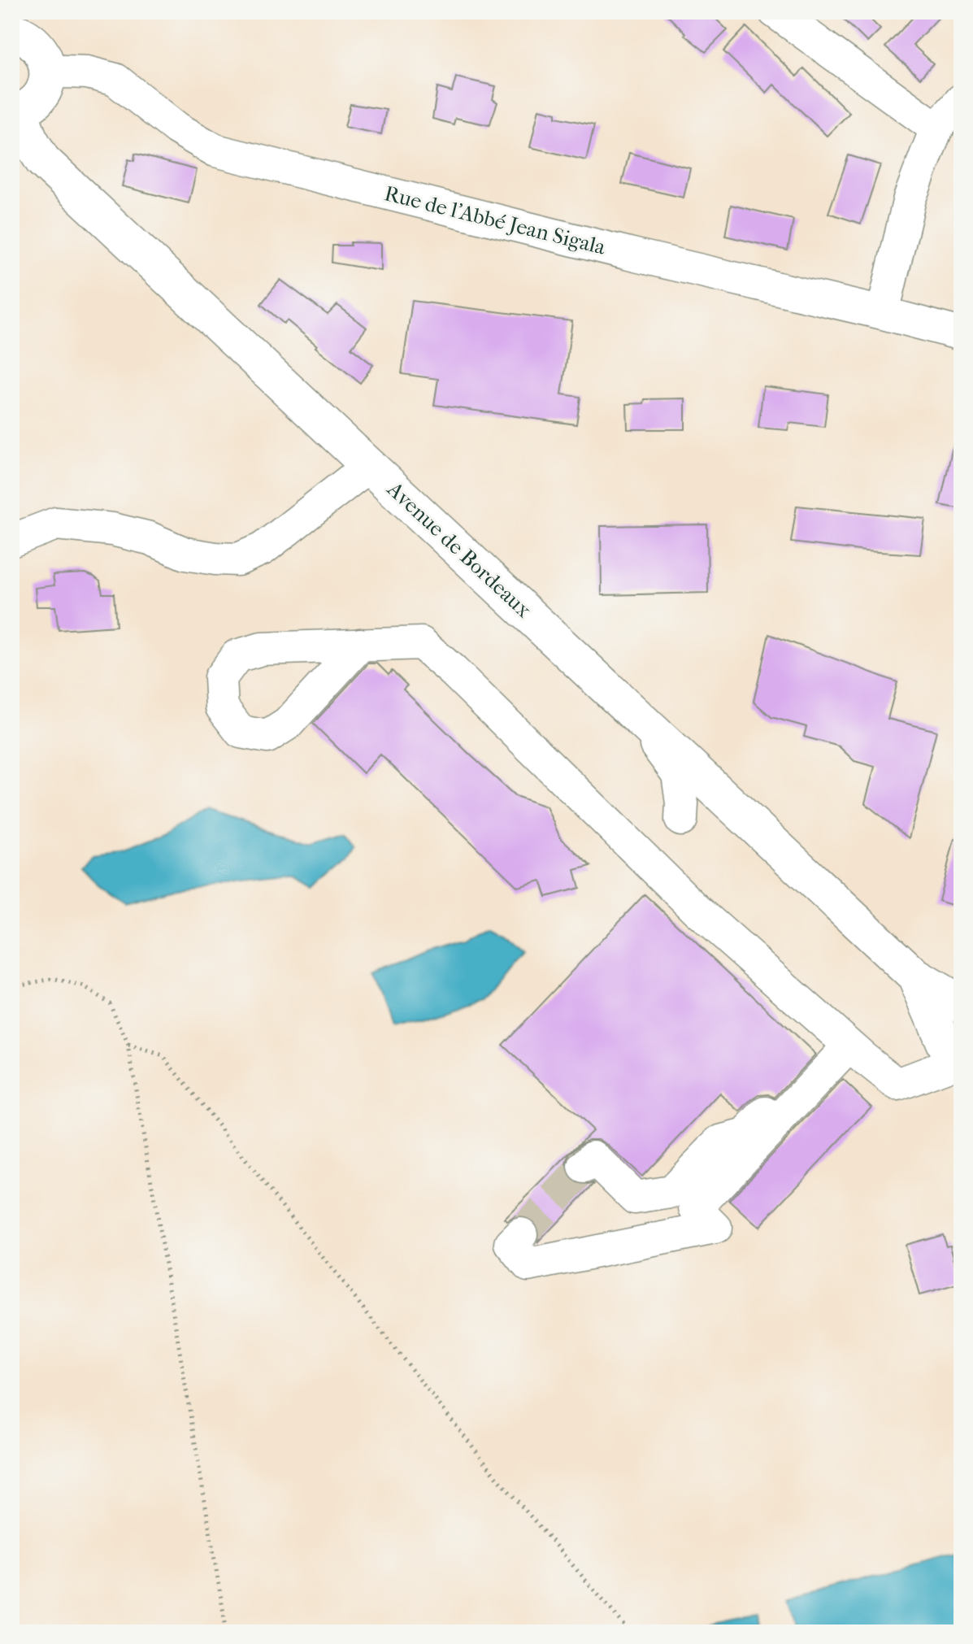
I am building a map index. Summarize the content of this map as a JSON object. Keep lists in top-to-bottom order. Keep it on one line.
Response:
{"streets":{"main road":["Avenue de Bordeaux"],"street":["Rue de l'Abbé Jean Sigala"]}}
